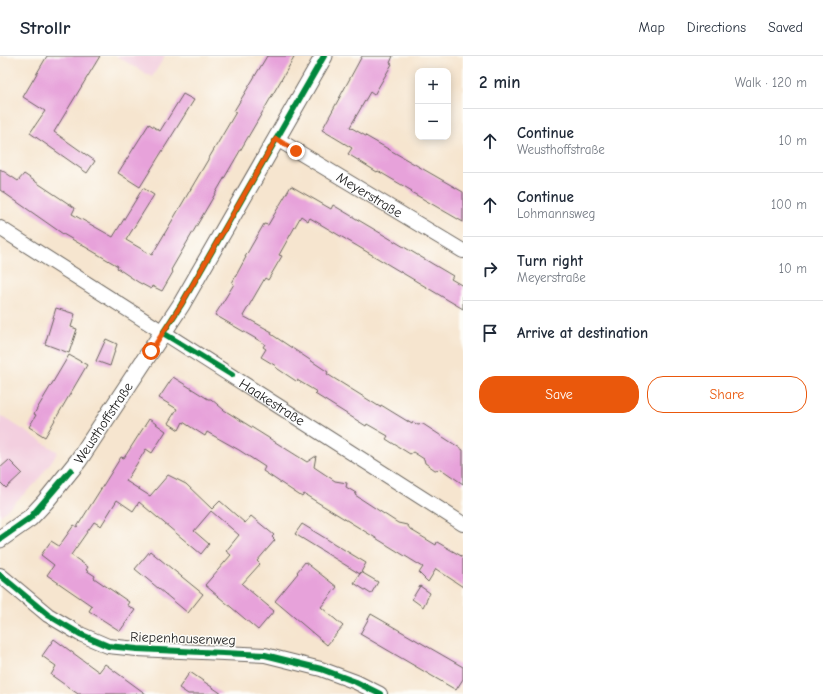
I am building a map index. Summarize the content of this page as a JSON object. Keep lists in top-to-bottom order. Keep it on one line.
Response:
{"streets":{"street":["Meyerstraße","Haakestraße","Weusthoffstraße","Riepenhausenweg"]},"crossings":[["Meyerstraße","Weusthoffstraße"],["Haakestraße","Weusthoffstraße"]],"page":{"header":"Strollr","nav":["Map","Directions","Saved"],"heading":["2 min","Walk · 120 m"],"map_buttons":["+","−"],"list":[["Continue","Weusthoffstraße","10 m"],["Continue","Lohmannsweg","100 m"],["Turn right","Meyerstraße","10 m"],"Arrive at destination"],"buttons":["Save","Share"]}}
